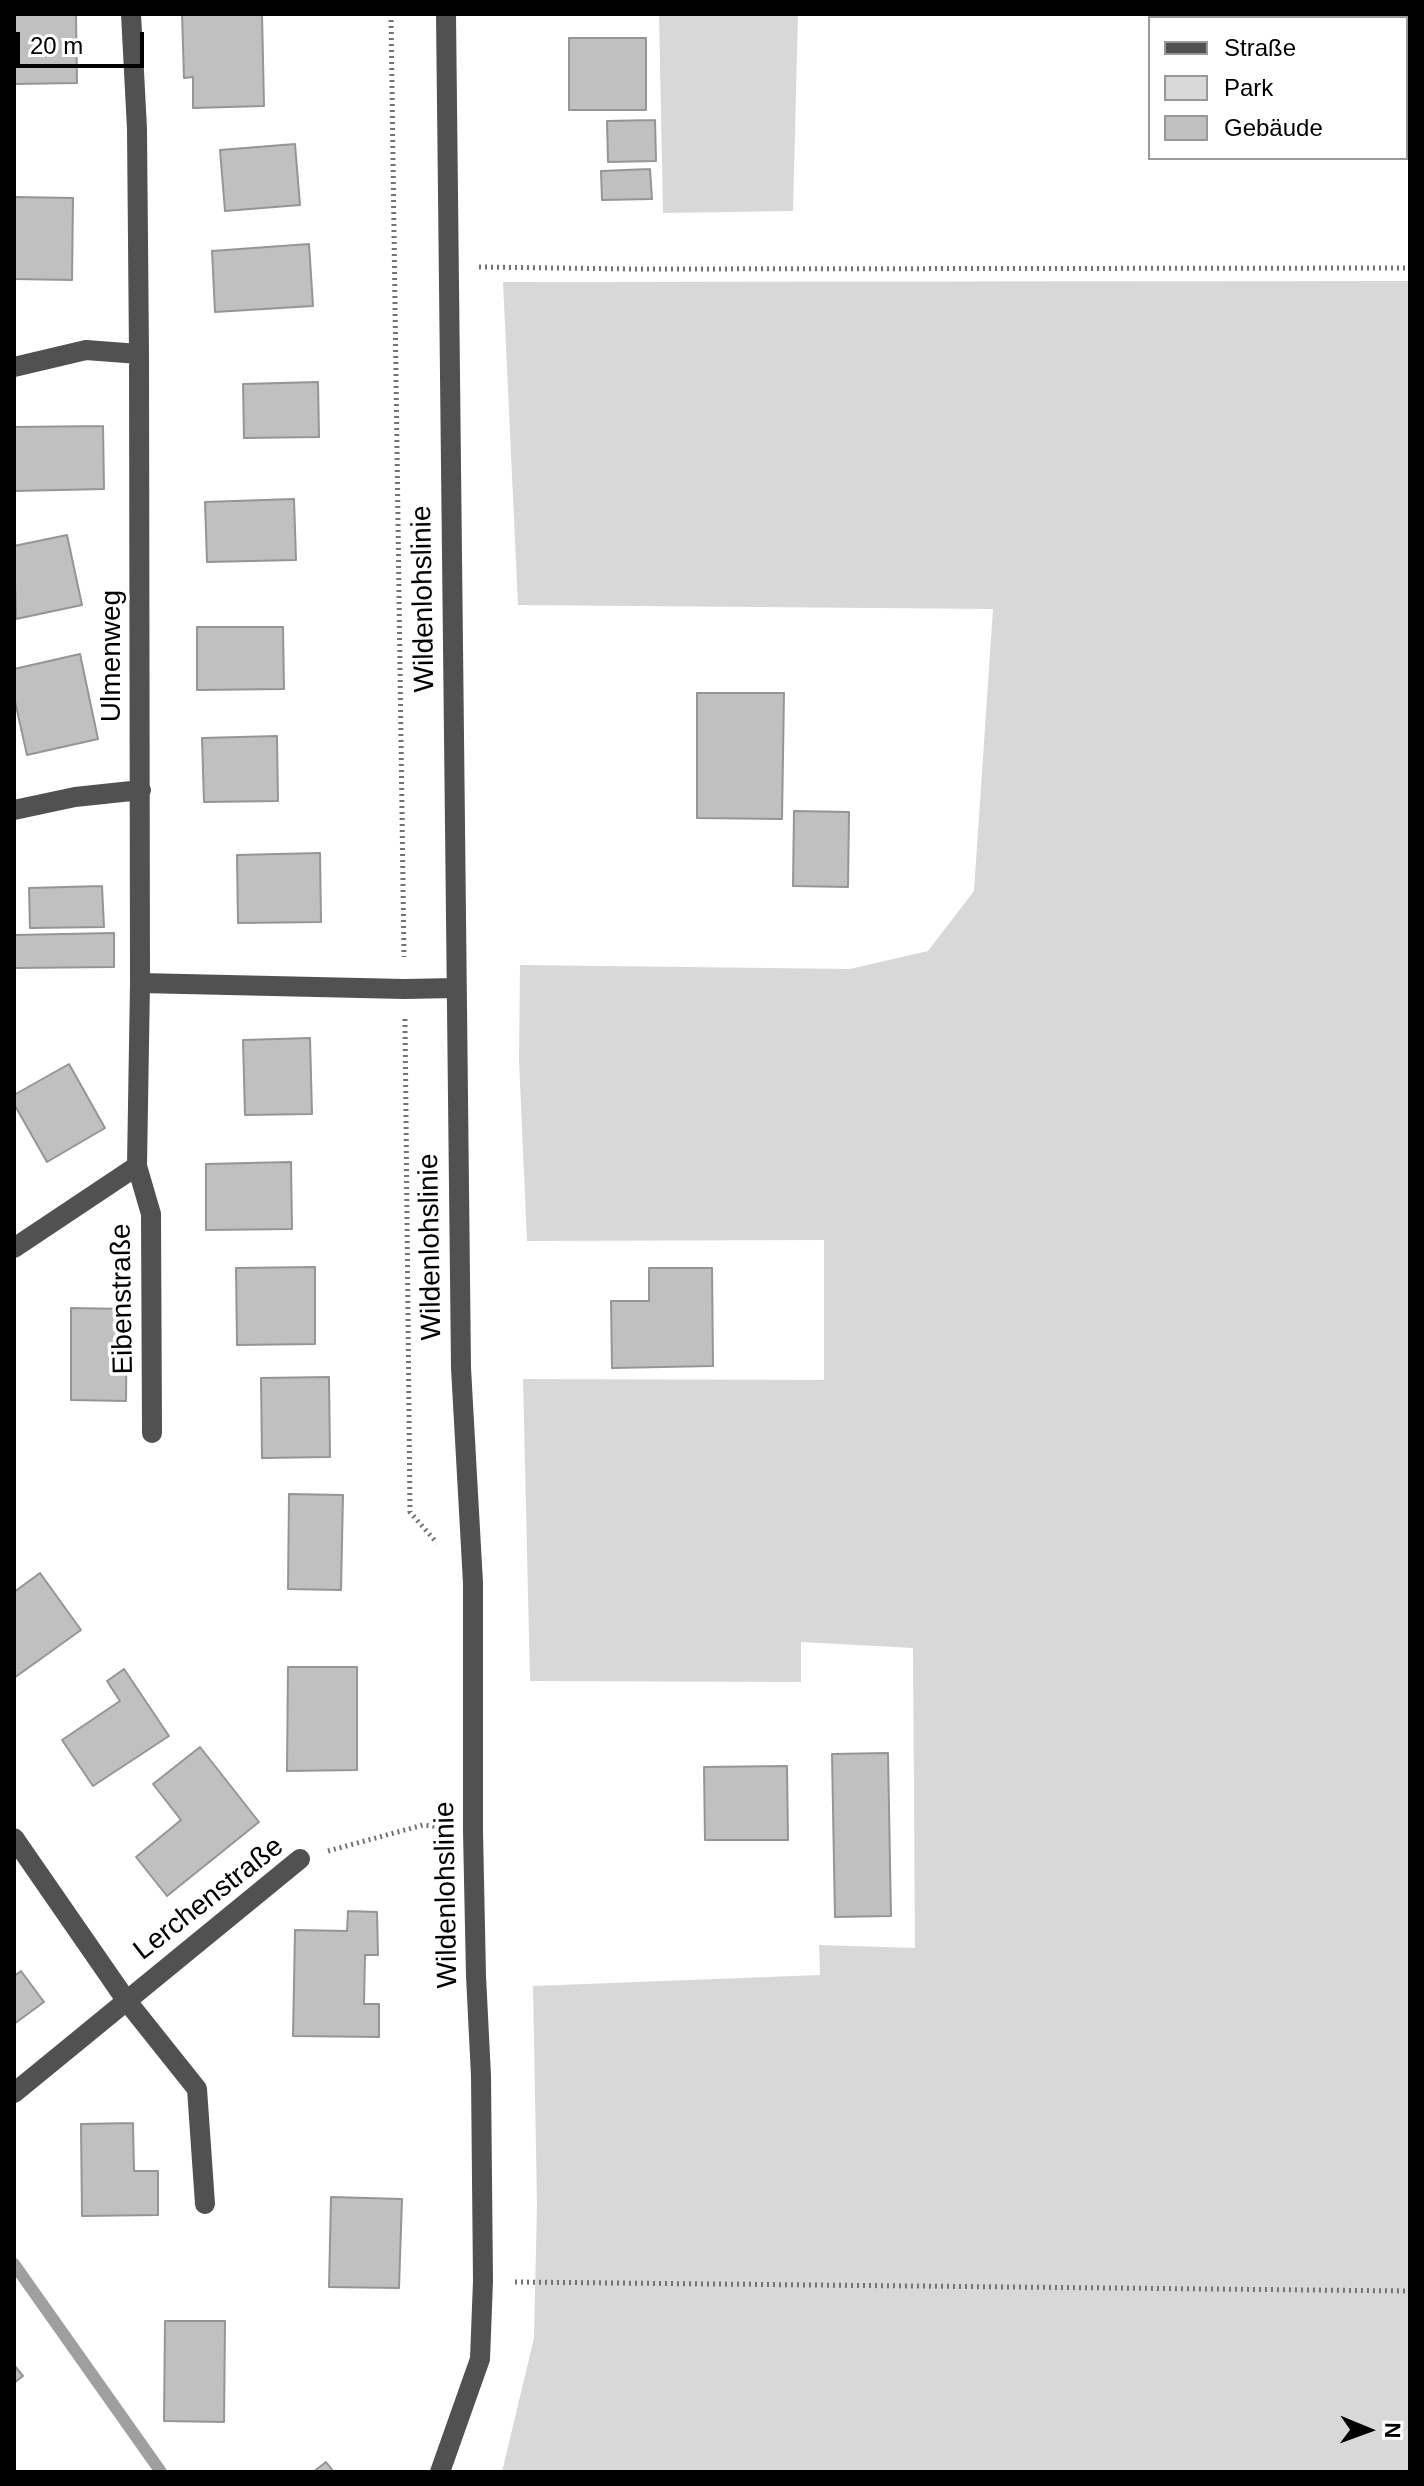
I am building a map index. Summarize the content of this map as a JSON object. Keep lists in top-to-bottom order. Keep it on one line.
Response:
{"streets":{"street":["Wildenlohslinie","Ulmenweg","Eibenstraße","Lerchenstraße"]},"crossings":[["Ulmenweg","Eibenstraße"]],"legend":["Straße","Park","Gebäude"],"scale_bar":"20 m","north":"right"}
